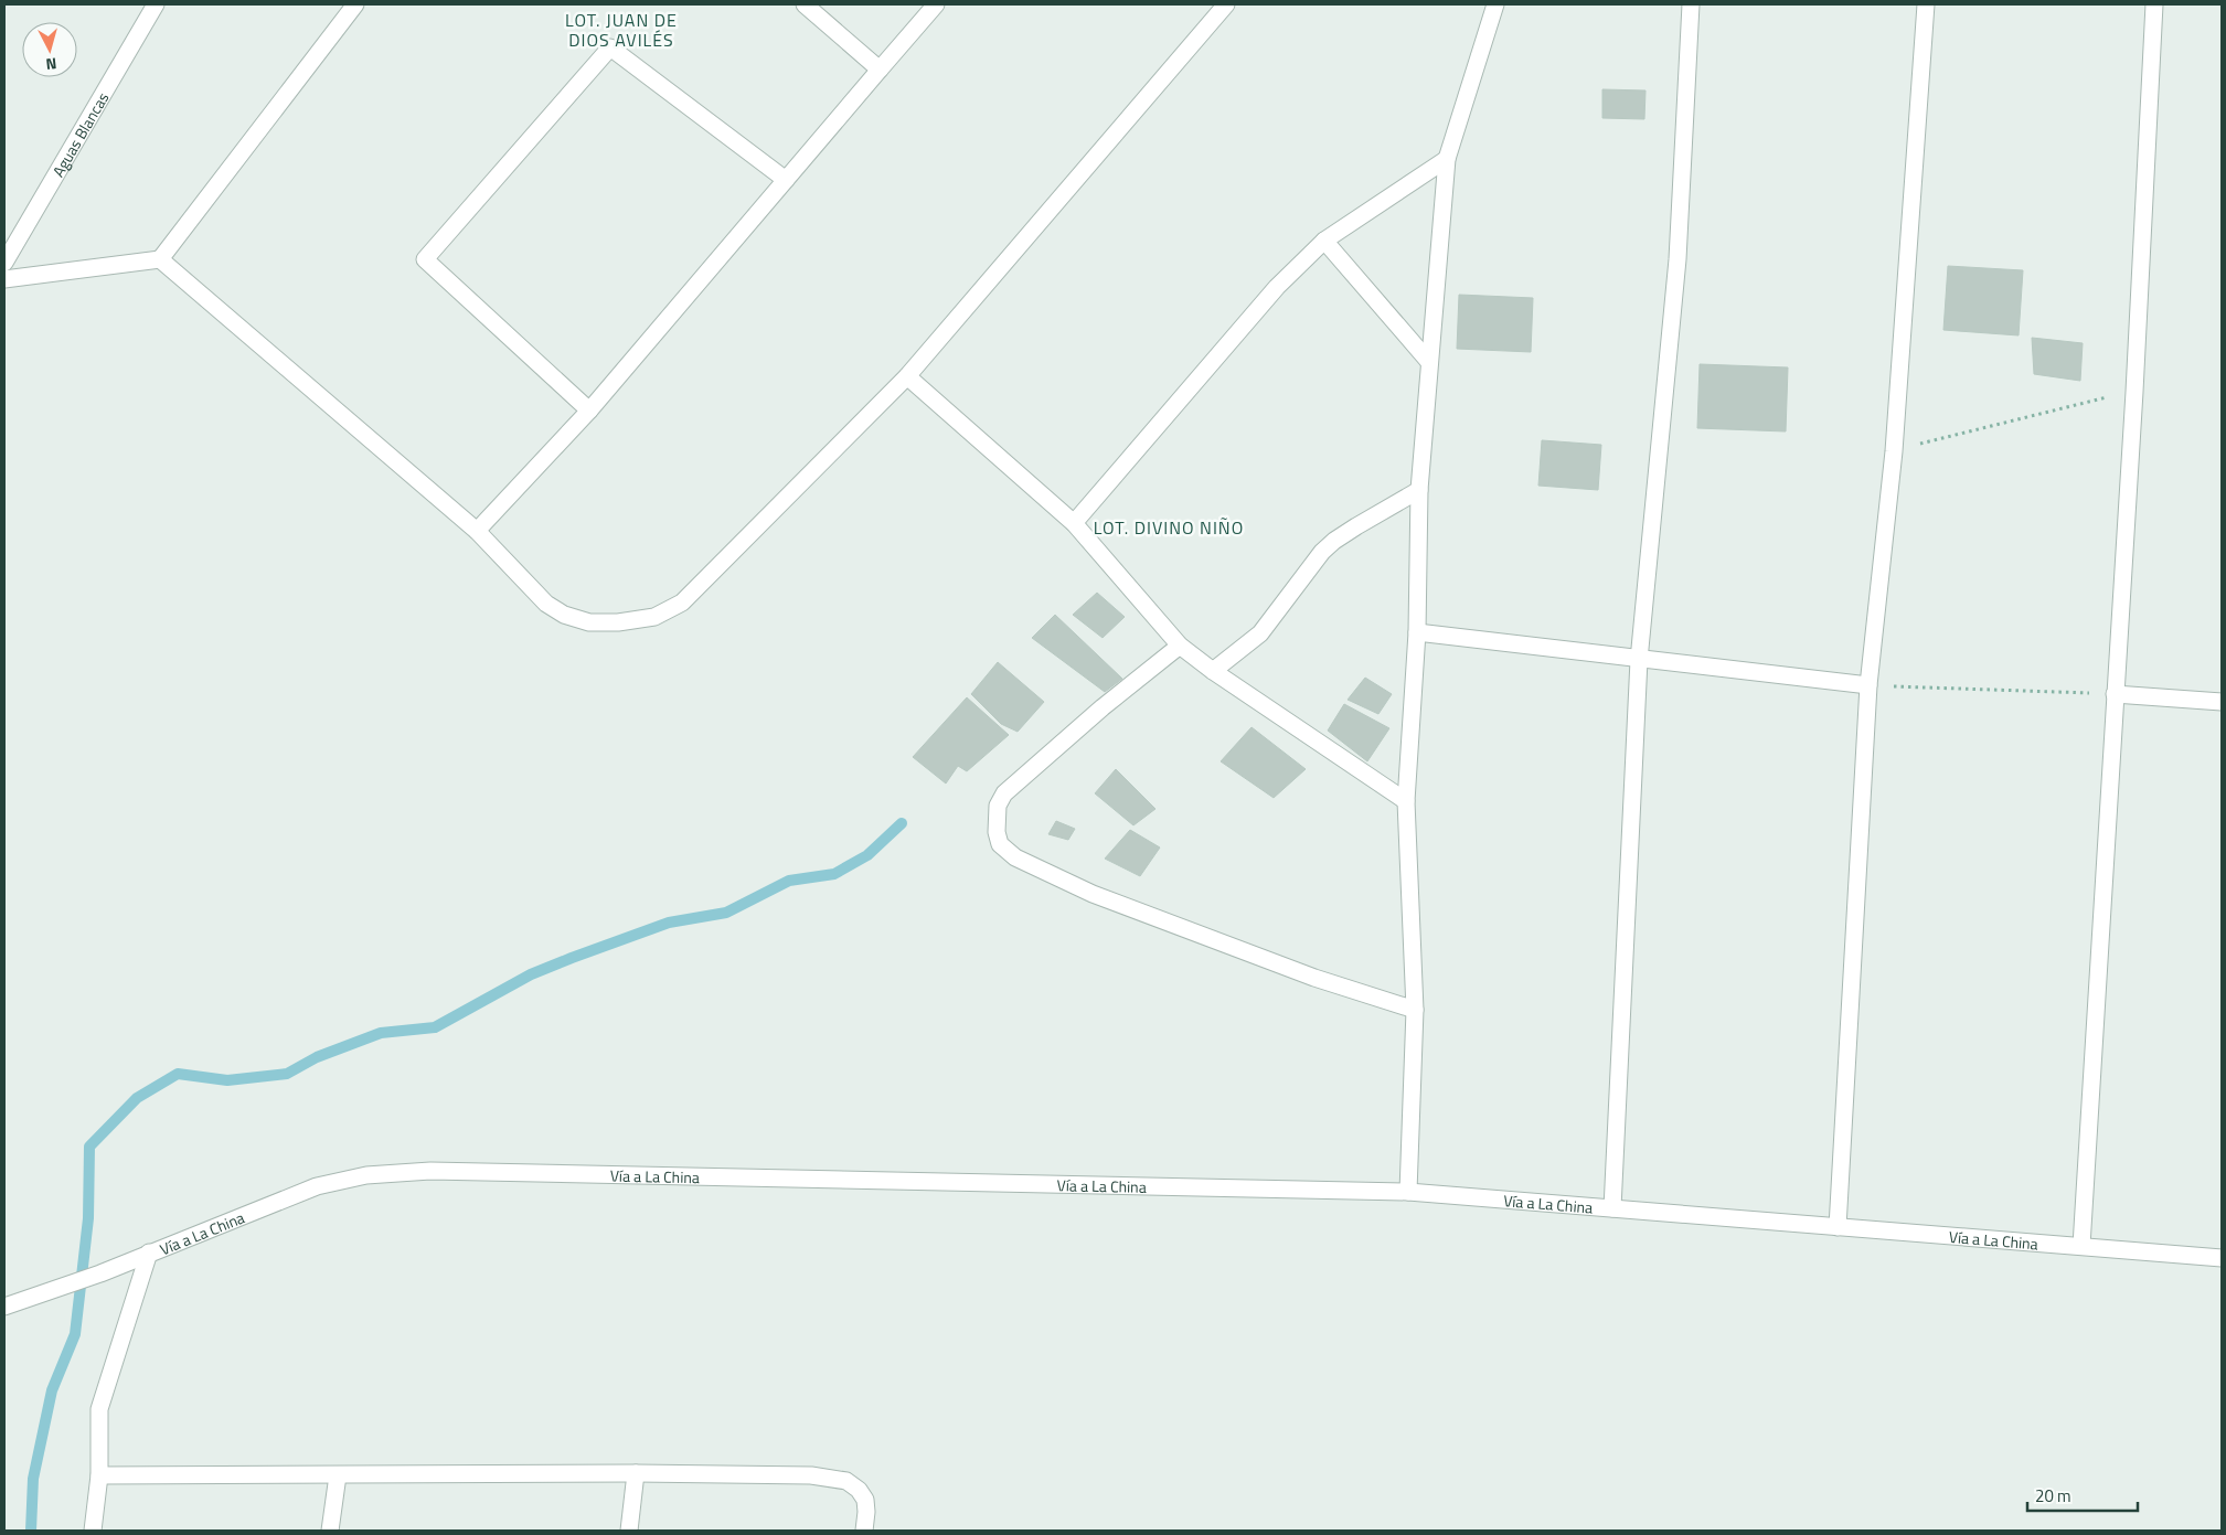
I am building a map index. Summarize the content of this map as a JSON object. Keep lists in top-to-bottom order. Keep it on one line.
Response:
{"streets":{"street":["Aguas Blancas","Vía a La China"]},"districts":["LOT. JUAN DE DIOS AVILÉS","LOT. DIVINO NIÑO"],"scale_bar":"20 m","north":"bottom"}
